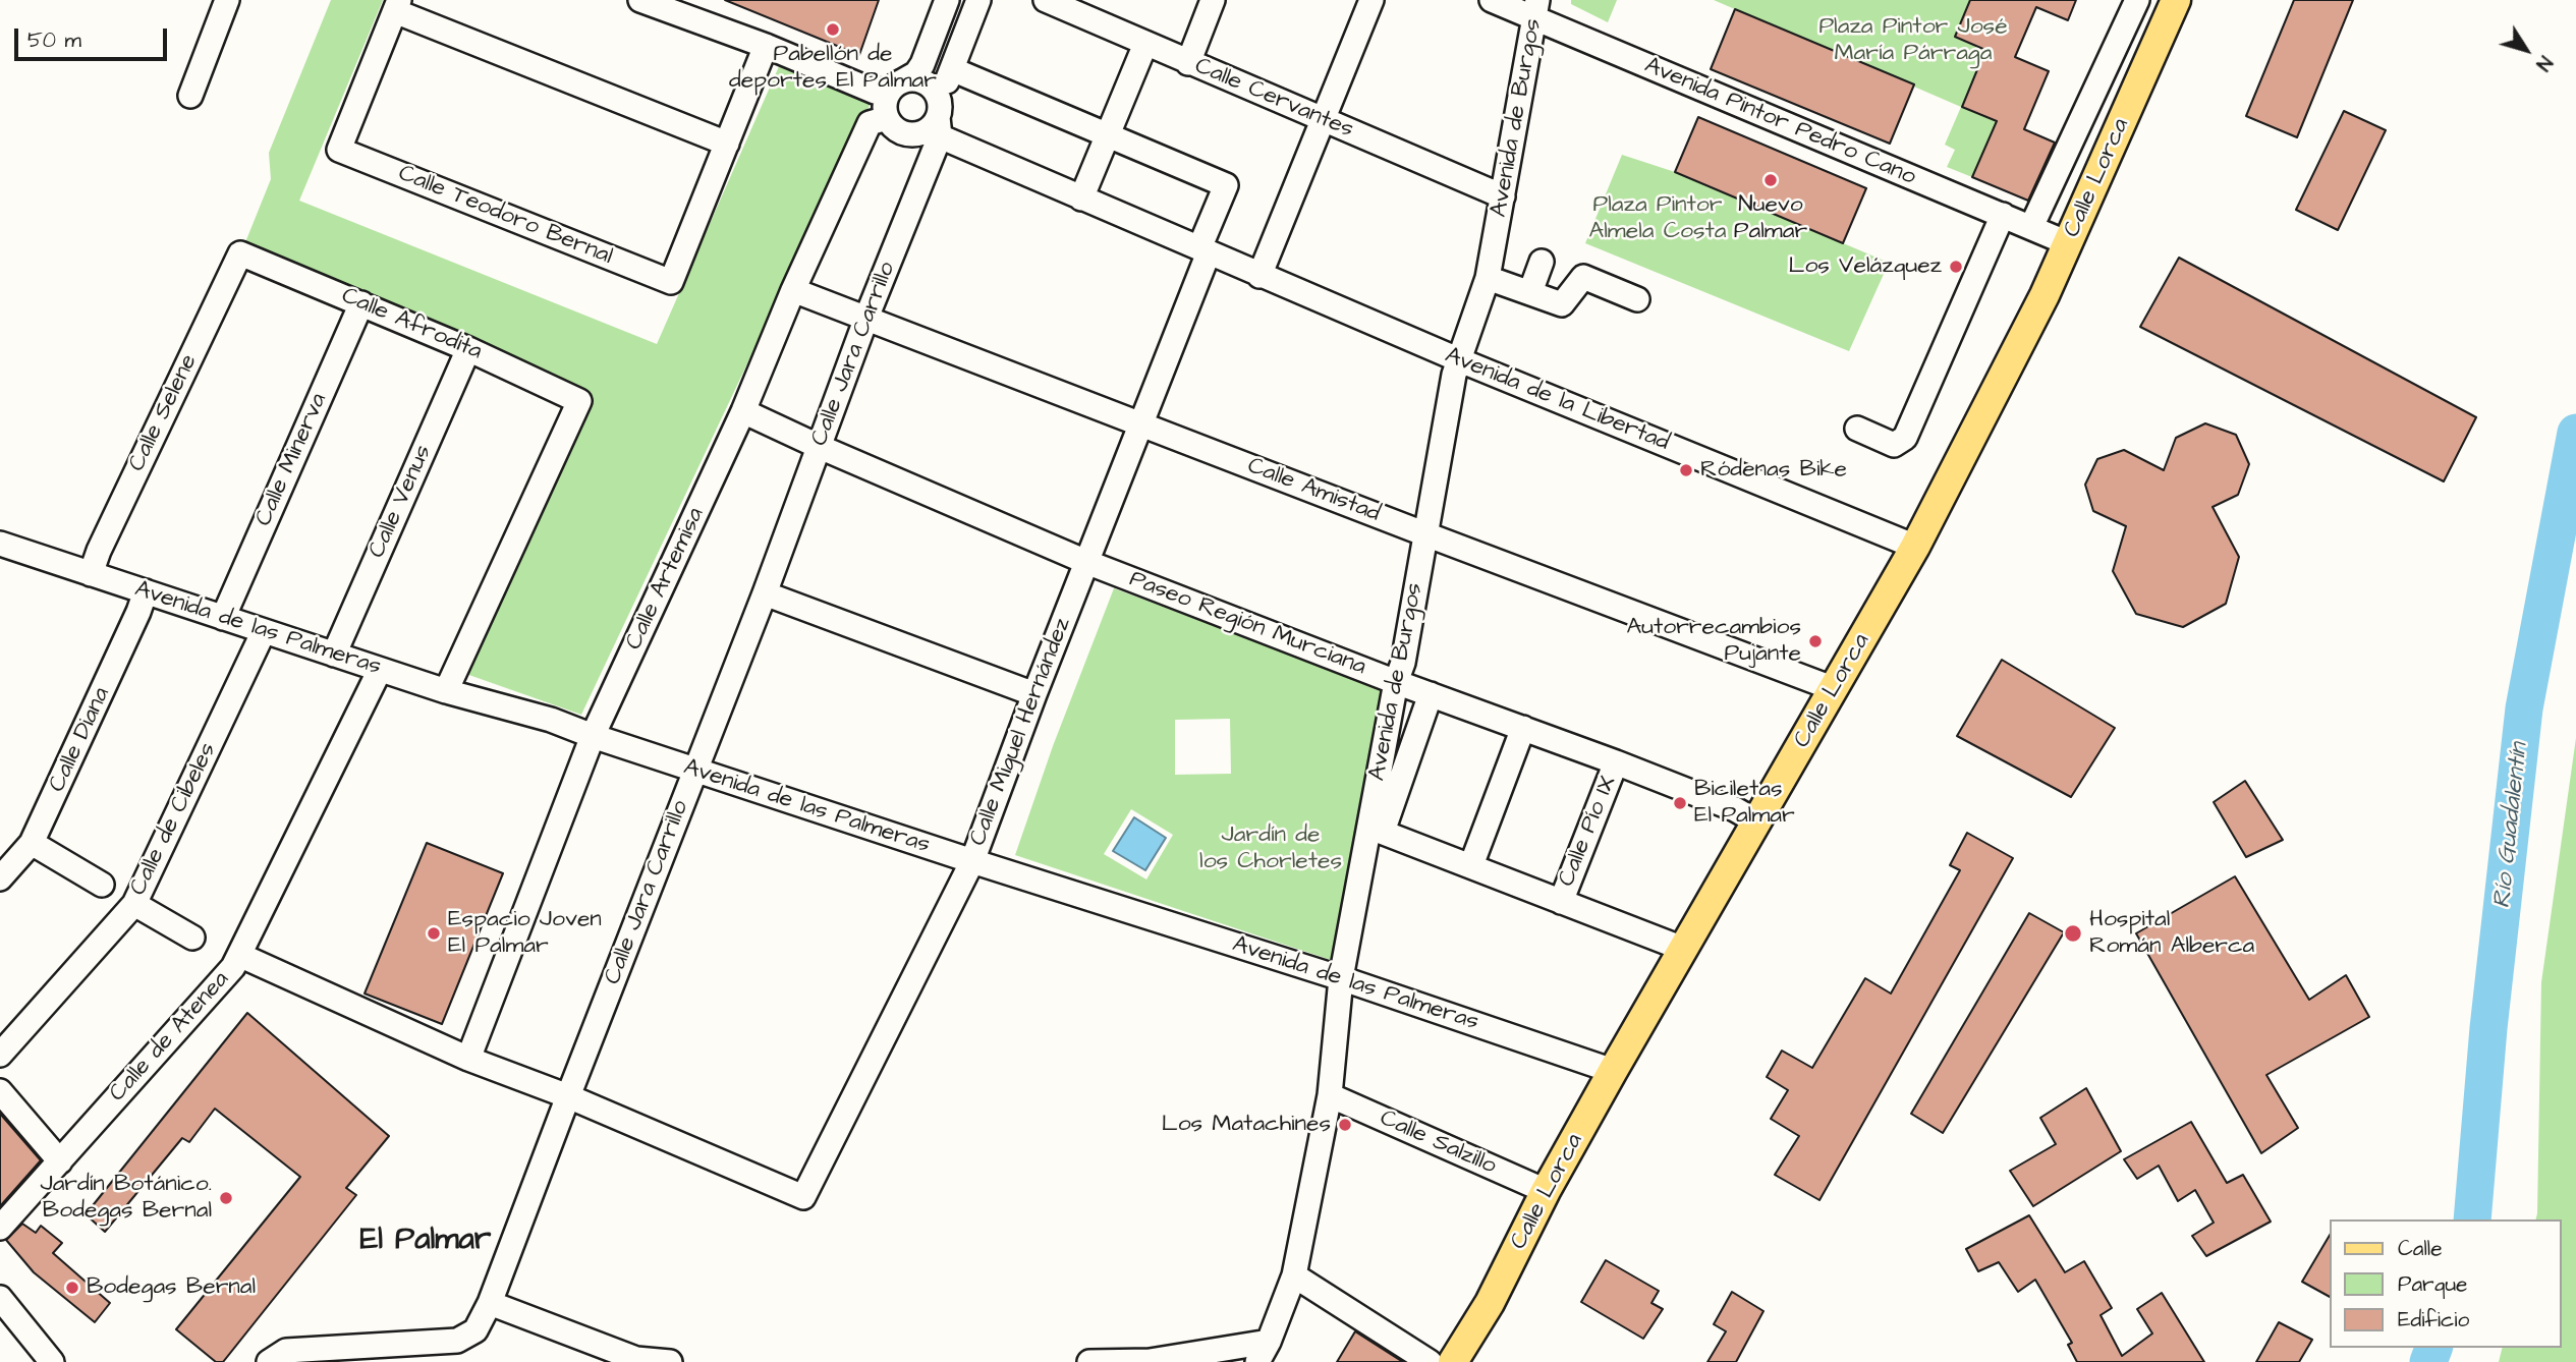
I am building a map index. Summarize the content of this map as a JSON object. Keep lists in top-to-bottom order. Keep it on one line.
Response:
{"streets":{"main road":["Calle Lorca"],"street":["Calle Cervantes","Avenida de Burgos","Avenida Pintor Pedro Cano","Calle Teodoro Bernal","Calle Afrodita","Calle Jara Carrillo","Avenida de la Libertad","Calle Selene","Calle Minerva","Calle Amistad","Calle Venus","Calle Artemisa","Paseo Región Murciana","Avenida de las Palmeras","Calle Miguel Hernández","Calle Diana","Calle de Cibeles","Calle Pío IX","Calle de Atenea","Calle Salzillo"]},"crossings":[["Calle Cervantes","Avenida de Burgos"],["Avenida de Burgos","Avenida Pintor Pedro Cano"],["Avenida de Burgos","Avenida de la Libertad"],["Avenida de Burgos","Calle Amistad"],["Avenida de Burgos","Paseo Región Murciana"],["Avenida de Burgos","Avenida de las Palmeras"],["Avenida de Burgos","Calle Salzillo"],["Avenida Pintor Pedro Cano","Calle Lorca"],["Calle Lorca","Avenida de la Libertad"],["Calle Lorca","Calle Amistad"],["Calle Lorca","Paseo Región Murciana"],["Calle Lorca","Avenida de las Palmeras"],["Calle Lorca","Calle Salzillo"],["Calle Afrodita","Calle Selene"],["Calle Afrodita","Calle Minerva"],["Calle Afrodita","Calle Venus"],["Calle Afrodita","Avenida de las Palmeras"],["Calle Jara Carrillo","Avenida de la Libertad"],["Calle Jara Carrillo","Calle Amistad"],["Calle Jara Carrillo","Calle Artemisa"],["Calle Jara Carrillo","Paseo Región Murciana"],["Calle Jara Carrillo","Avenida de las Palmeras"],["Calle Jara Carrillo","Calle Miguel Hernández"],["Avenida de la Libertad","Calle Artemisa"],["Avenida de la Libertad","Calle Miguel Hernández"],["Calle Selene","Avenida de las Palmeras"],["Calle Minerva","Avenida de las Palmeras"],["Calle Amistad","Calle Artemisa"],["Calle Amistad","Calle Miguel Hernández"],["Calle Venus","Avenida de las Palmeras"],["Calle Artemisa","Paseo Región Murciana"],["Calle Artemisa","Avenida de las Palmeras"],["Paseo Región Murciana","Calle Miguel Hernández"],["Paseo Región Murciana","Calle Pío IX"],["Avenida de las Palmeras","Calle Miguel Hernández"],["Avenida de las Palmeras","Calle Diana"],["Avenida de las Palmeras","Calle de Cibeles"],["Avenida de las Palmeras","Calle de Atenea"]],"districts":["El Palmar"],"water":["Río Guadalentín"],"parks":["Plaza Pintor José María Párraga","Plaza Pintor Almela Costa","Jardín de los Chorletes"],"places":["Pabellón de deportes El Palmar","Nuevo Palmar","Los Velázquez","Ródenas Bike","Autorrecambios Pujante","Biciletas El Palmar","Espacio Joven El Palmar","Hospital Román Alberca","Los Matachines","Jardín Botánico. Bodegas Bernal","Bodegas Bernal"],"legend":["Calle","Parque","Edificio"],"scale_bar":"50 m","north":"bottom right"}
